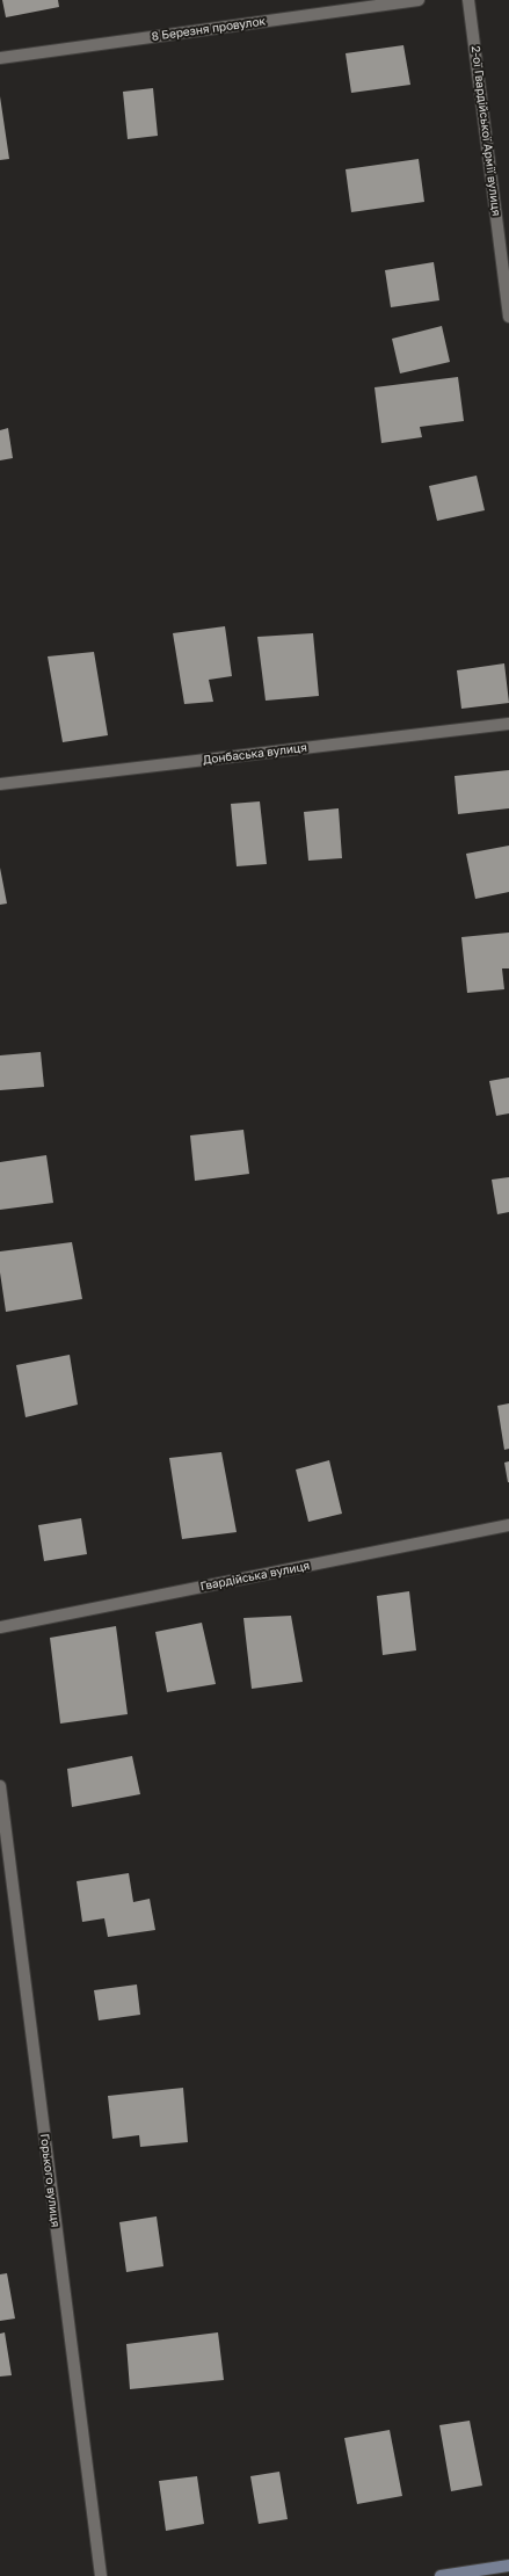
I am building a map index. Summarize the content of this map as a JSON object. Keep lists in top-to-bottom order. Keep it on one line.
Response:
{"streets":{"street":["8 Березня провулок","2-ої Гвардійської Армії вулиця","Донбаська вулиця","Гвардійська вулиця","Горького вулиця"]}}
